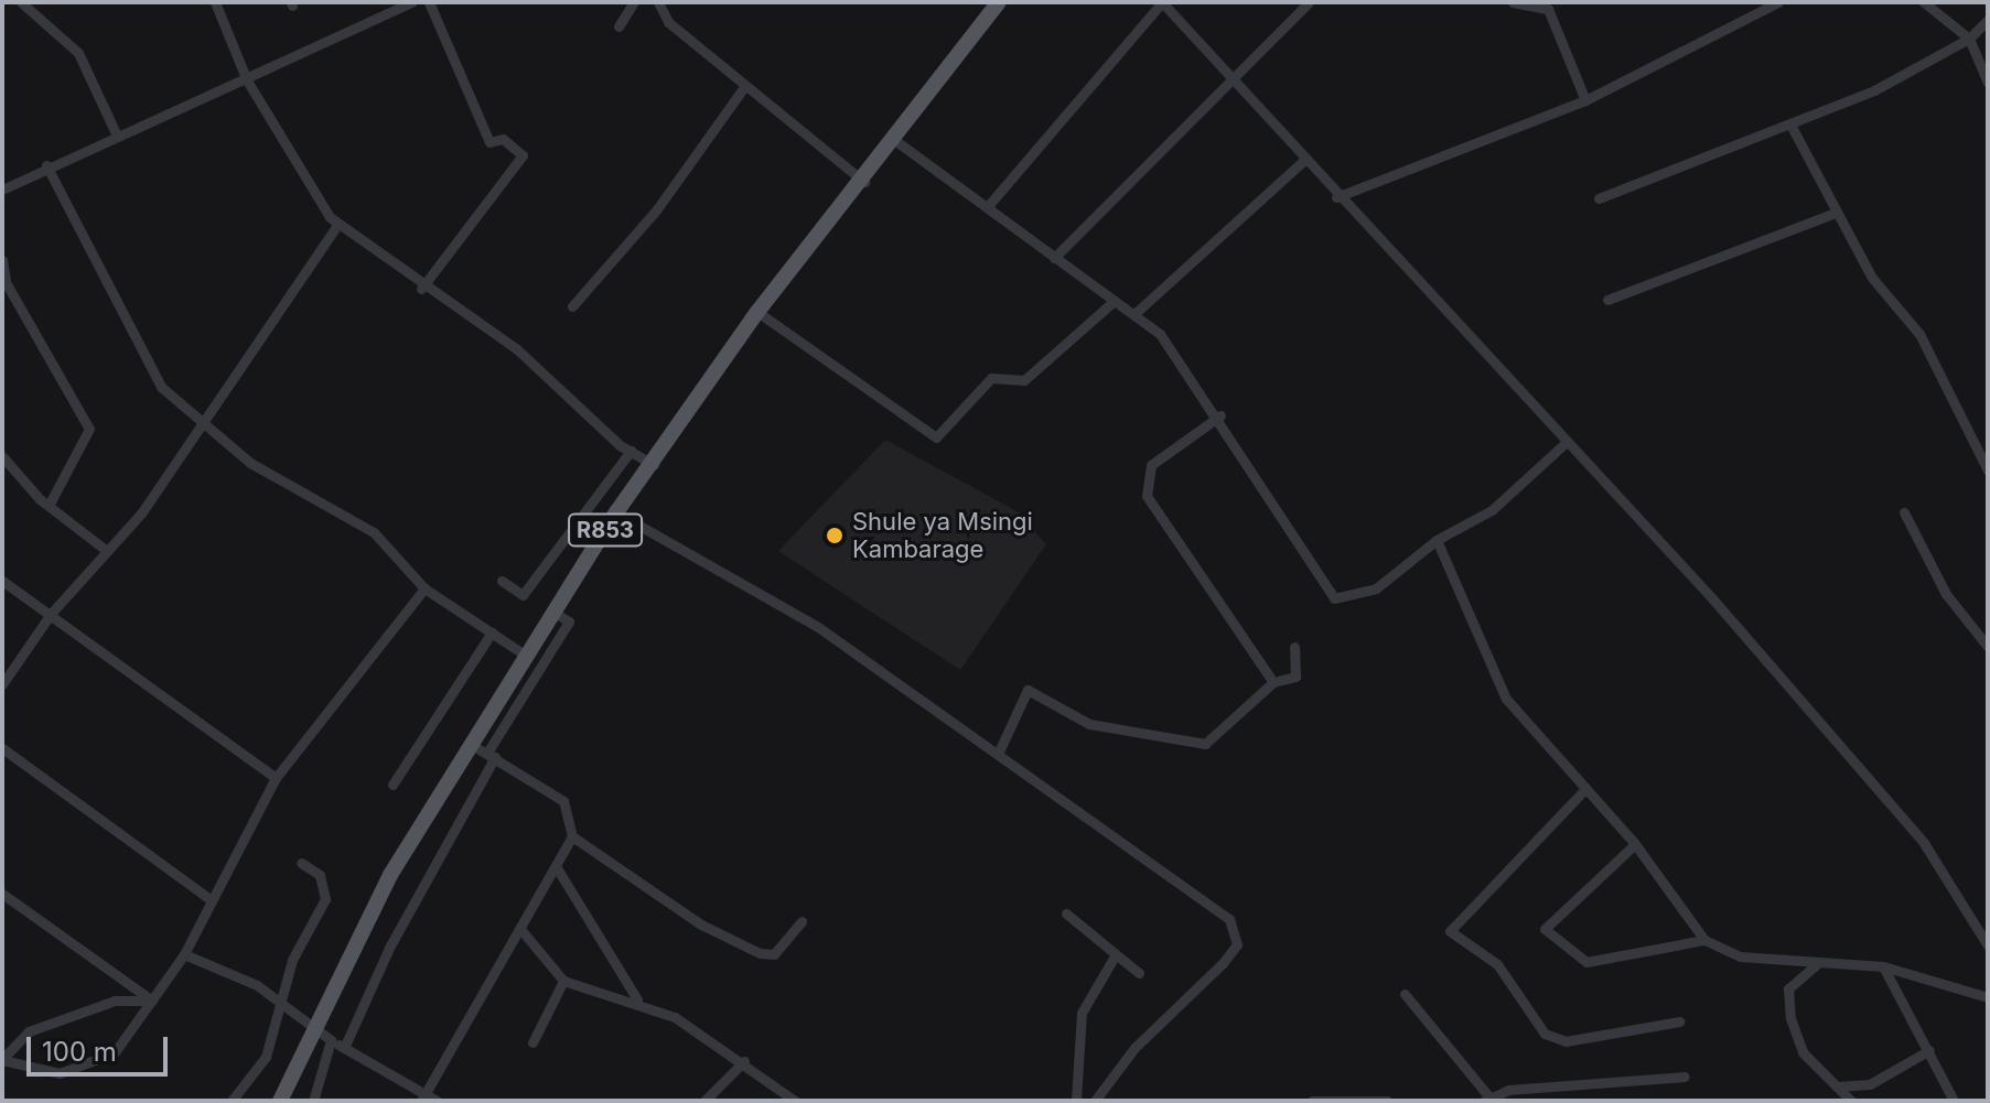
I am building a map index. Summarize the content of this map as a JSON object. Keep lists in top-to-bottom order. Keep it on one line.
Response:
{"streets":{"main road":["R853"]},"places":["Shule ya Msingi Kambarage"],"scale_bar":"100 m"}
